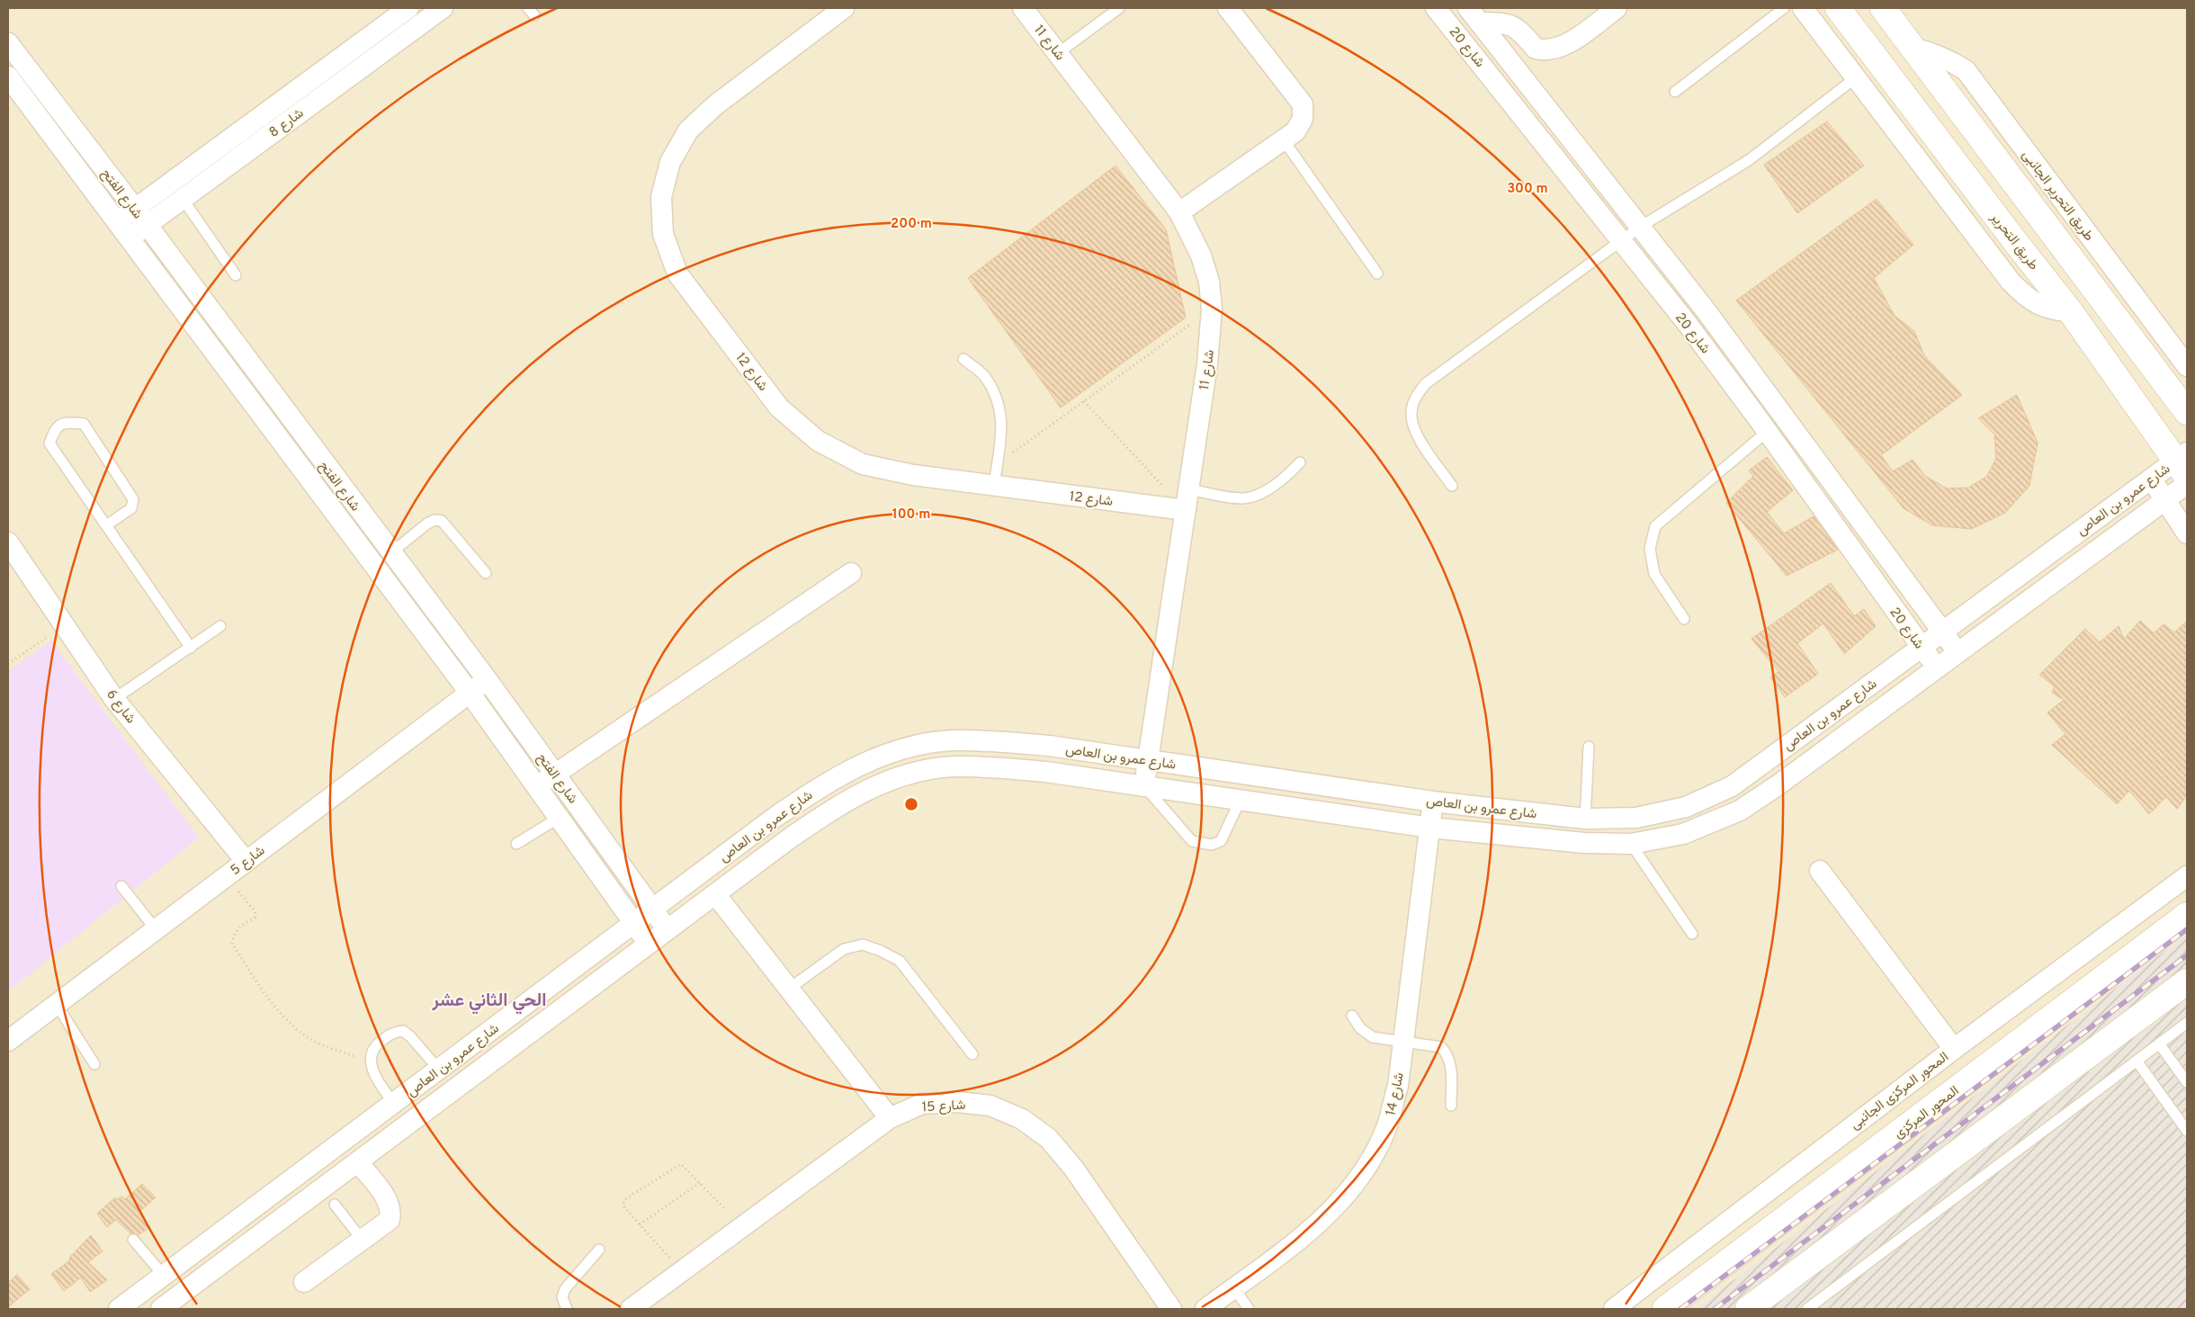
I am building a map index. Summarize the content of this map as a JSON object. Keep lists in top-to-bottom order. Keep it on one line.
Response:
{"streets":{"main road":["طريق التحرير","المحور المركزى"],"street":["شارع 11","شارع 20","شارع 8","شارع الفتح","طريق التحرير الجانبى","شارع 12","شارع عمرو بن العاص","شارع 6","شارع 5","المحور المركزى الجانبى","شارع 14","شارع 15"]},"crossings":[["شارع 11","شارع 12"],["شارع 11","شارع عمرو بن العاص"],["شارع 20","شارع عمرو بن العاص"],["شارع 8","شارع الفتح"],["شارع الفتح","شارع عمرو بن العاص"],["شارع الفتح","شارع 5"],["طريق التحرير","شارع عمرو بن العاص"],["شارع عمرو بن العاص","شارع 14"],["شارع 6","شارع 5"]],"districts":["الحي الثاني عشر"],"rings":["300 m","200 m","100 m"]}
